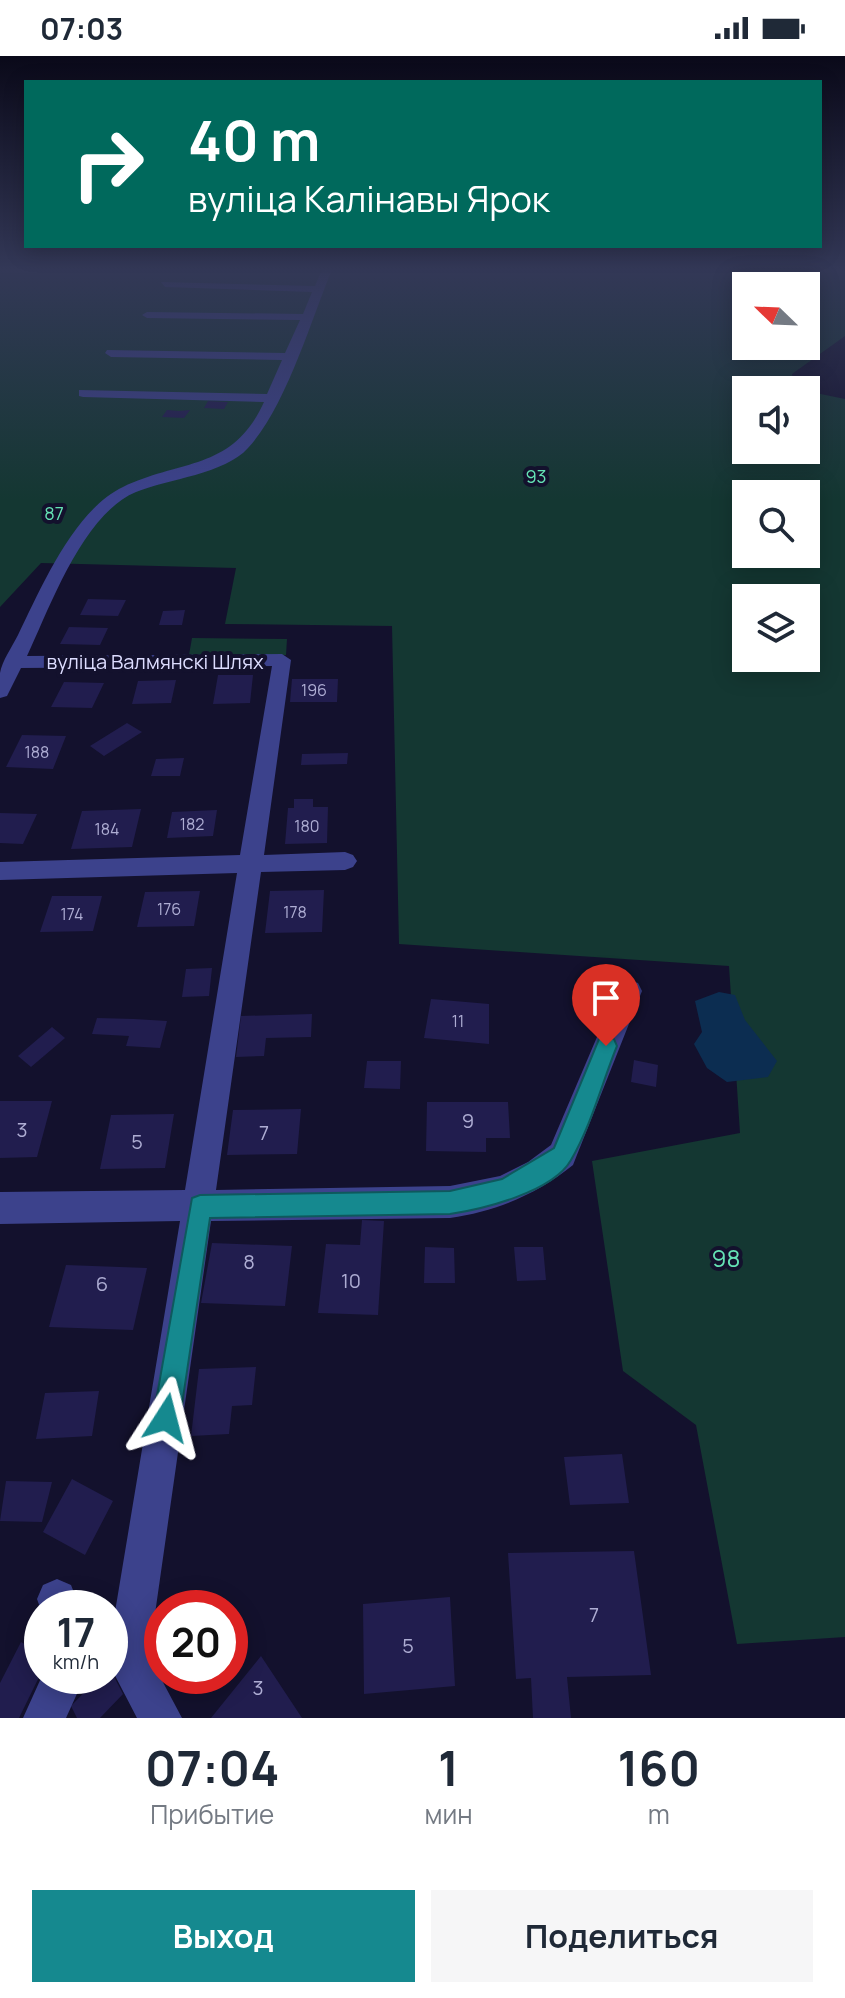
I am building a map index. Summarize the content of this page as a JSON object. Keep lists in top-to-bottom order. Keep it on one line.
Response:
{"streets":{"street":["вуліца Валмянскі Шлях"]},"parks":["93","87","98"],"house_numbers":["196","188","182","180","184","176","178","174","11","9","3","7","5","8","10","6","7","5","3"],"north":"top left","page":{"status":"07:03","turn":["40 m","вуліца Калінавы Ярок"],"speed":"17 km/h","limit":"20","eta":["07:04","Прибытие","1","мин","160","m"],"buttons":["Выход","Поделиться"]}}
